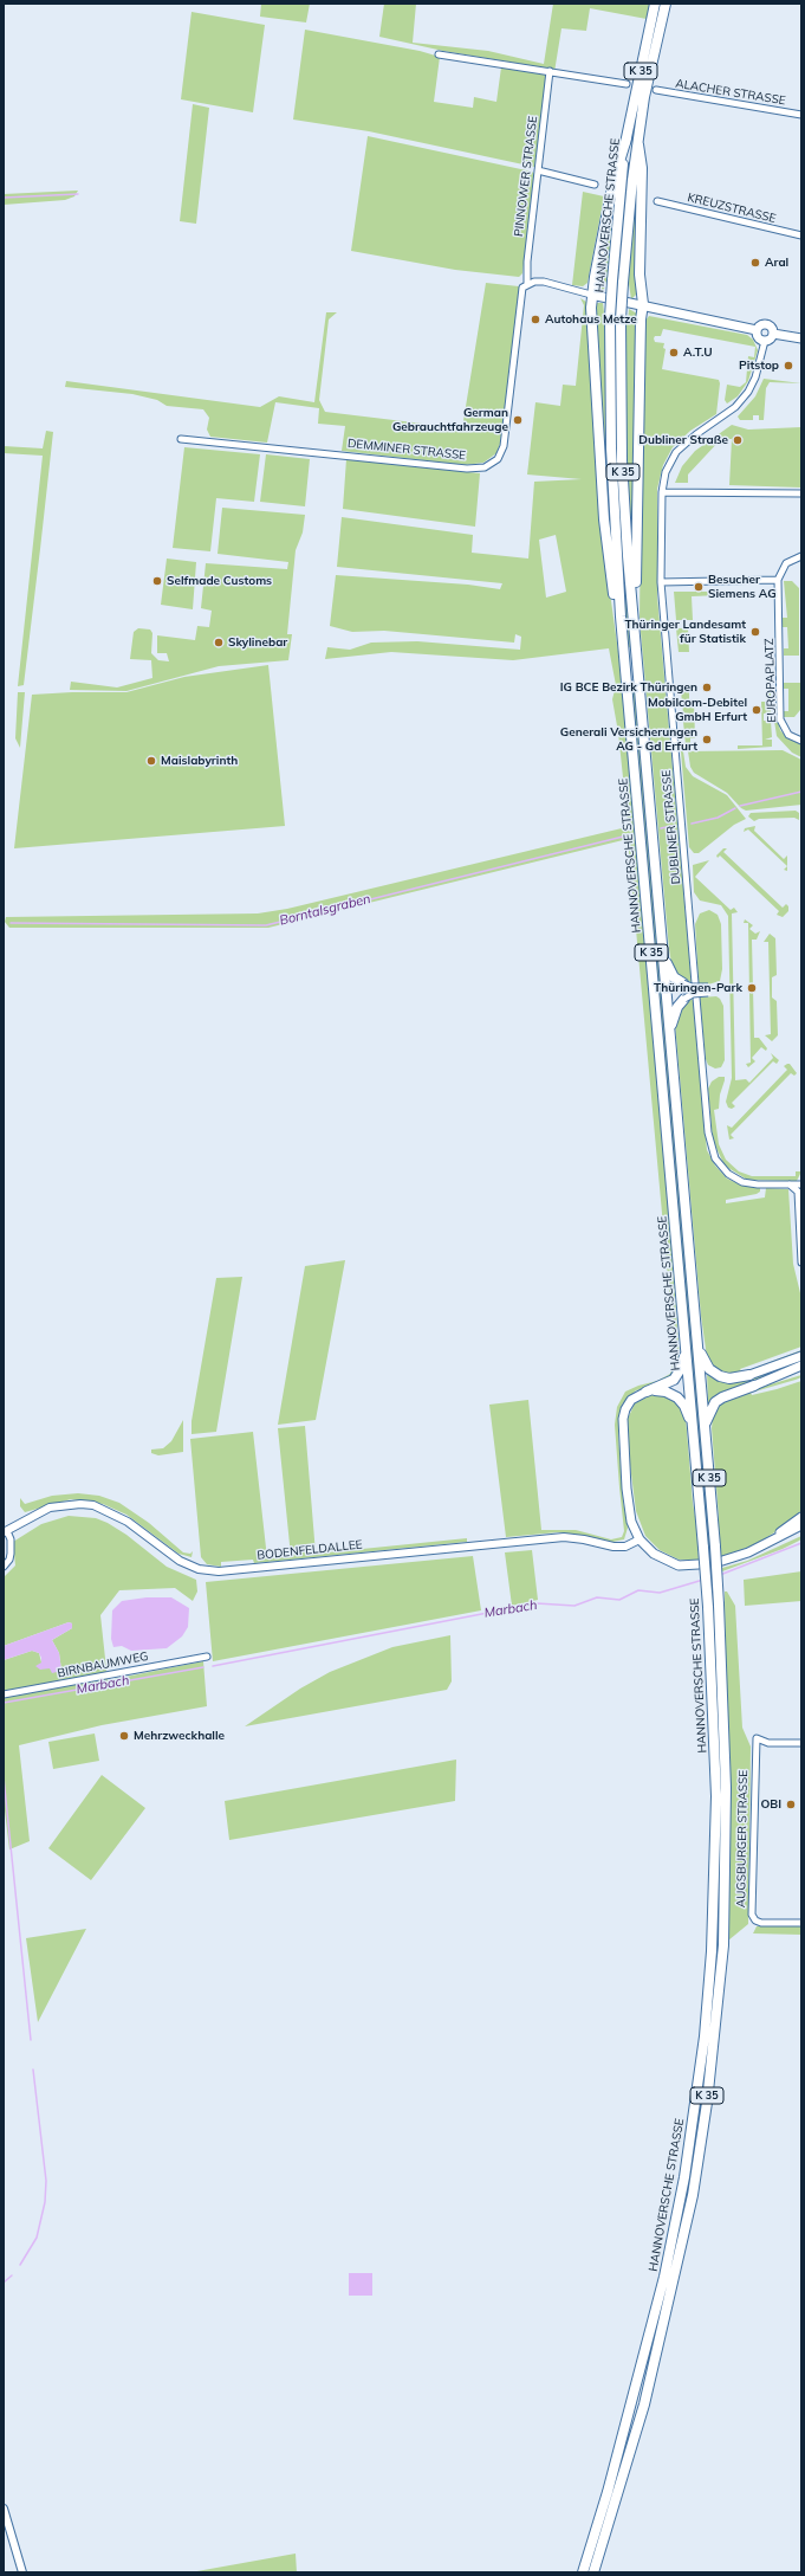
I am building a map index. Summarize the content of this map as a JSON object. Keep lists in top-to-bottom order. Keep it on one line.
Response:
{"streets":{"highway":["K 35","HANNOVERSCHE STRASSE"],"street":["ALACHER STRASSE","PINNOWER STRASSE","KREUZSTRASSE","DEMMINER STRASSE","EUROPAPLATZ","DUBLINER STRASSE","BODENFELDALLEE","BIRNBAUMWEG","AUGSBURGER STRASSE"]},"crossings":[["PINNOWER STRASSE","DEMMINER STRASSE"]],"water":["Borntalsgraben","Marbach"],"places":["Aral","Autohaus Metze","A.T.U","Pitstop","German Gebrauchtfahrzeuge","Dubliner Straße","Selfmade Customs","Besucher Siemens AG","Thüringer Landesamt für Statistik","Skylinebar","IG BCE Bezirk Thüringen","Mobilcom-Debitel GmbH Erfurt","Generali Versicherungen AG - Gd Erfurt","Maislabyrinth","Thüringen-Park","Mehrzweckhalle","OBI"]}
